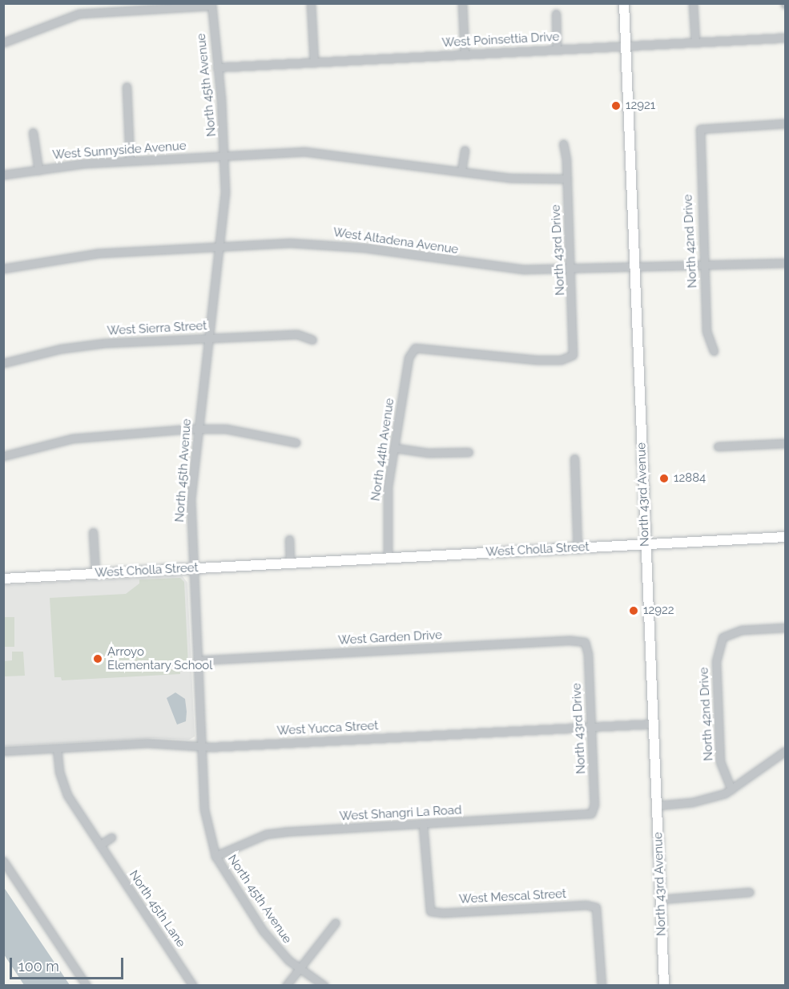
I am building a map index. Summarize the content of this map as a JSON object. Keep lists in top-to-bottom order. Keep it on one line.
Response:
{"streets":{"main road":["North 43rd Avenue","West Cholla Street"],"street":["West Poinsettia Drive","North 45th Avenue","West Sunnyside Avenue","West Altadena Avenue","North 42nd Drive","North 43rd Drive","West Sierra Street","North 44th Avenue","West Garden Drive","West Yucca Street","West Shangri La Road","West Mescal Street","North 45th Lane"]},"crossings":[["West Poinsettia Drive","North 45th Avenue"],["West Poinsettia Drive","North 43rd Avenue"],["North 45th Avenue","West Sunnyside Avenue"],["North 45th Avenue","West Altadena Avenue"],["North 45th Avenue","West Sierra Street"],["North 45th Avenue","West Cholla Street"],["North 45th Avenue","West Garden Drive"],["North 45th Avenue","West Yucca Street"],["North 45th Avenue","West Shangri La Road"],["West Sunnyside Avenue","North 43rd Drive"],["West Altadena Avenue","North 42nd Drive"],["West Altadena Avenue","North 43rd Drive"],["West Altadena Avenue","North 43rd Avenue"],["North 43rd Drive","North 44th Avenue"],["North 43rd Drive","West Garden Drive"],["North 43rd Drive","West Yucca Street"],["North 43rd Drive","West Shangri La Road"],["North 44th Avenue","West Cholla Street"],["North 43rd Avenue","West Cholla Street"],["North 43rd Avenue","West Yucca Street"],["West Yucca Street","North 45th Lane"],["West Shangri La Road","West Mescal Street"]],"places":["12921","12884","12922","Arroyo Elementary School"],"scale_bar":"100 m"}
